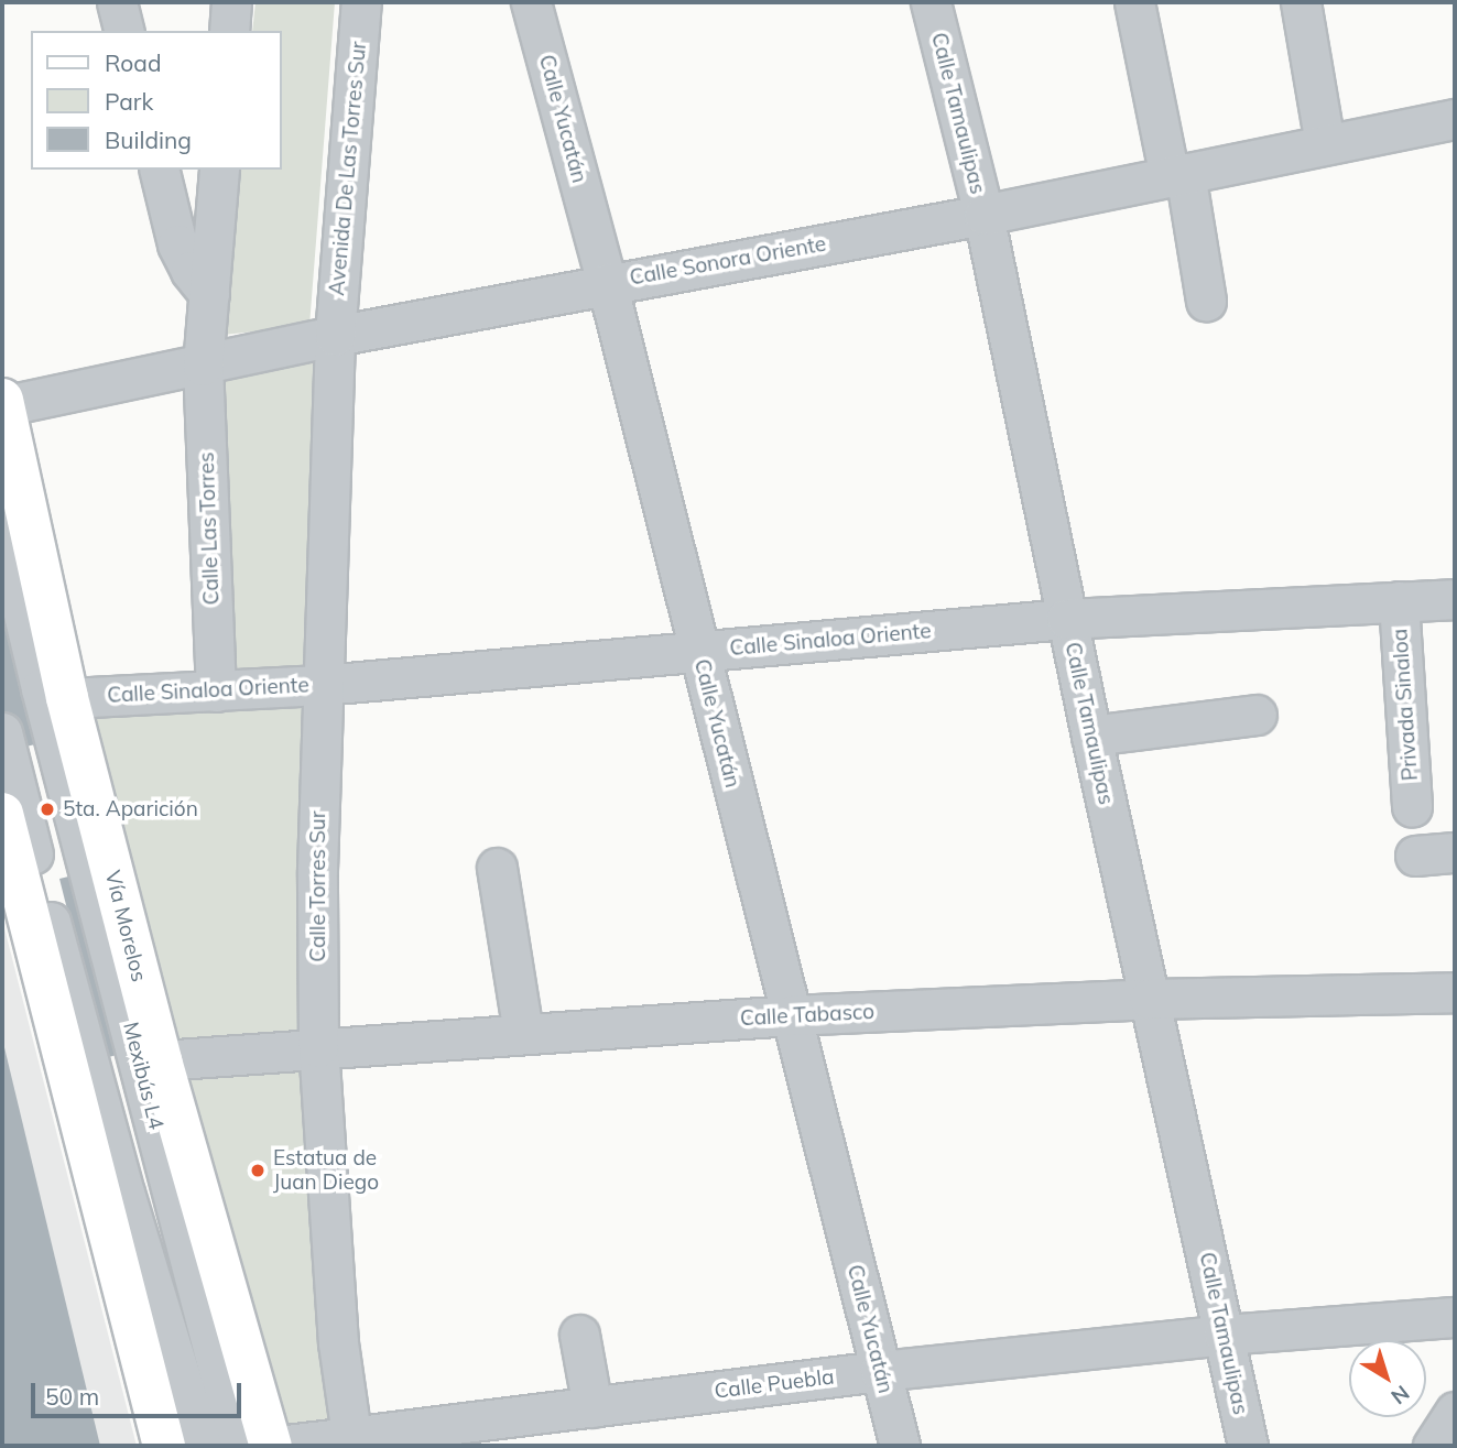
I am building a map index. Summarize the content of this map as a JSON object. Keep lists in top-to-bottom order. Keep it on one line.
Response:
{"streets":{"main road":["Vía Morelos"],"street":["Calle Tamaulipas","Calle Yucatán","Avenida De Las Torres Sur","Calle Sonora Oriente","Calle Las Torres","Calle Sinaloa Oriente","Privada Sinaloa","Calle Torres Sur","Calle Tabasco","Mexibús L4","Calle Puebla"]},"crossings":[["Calle Tamaulipas","Calle Sonora Oriente"],["Calle Tamaulipas","Calle Sinaloa Oriente"],["Calle Tamaulipas","Calle Tabasco"],["Calle Tamaulipas","Calle Puebla"],["Calle Yucatán","Calle Sonora Oriente"],["Calle Yucatán","Calle Sinaloa Oriente"],["Calle Yucatán","Calle Tabasco"],["Calle Yucatán","Calle Puebla"],["Avenida De Las Torres Sur","Calle Sonora Oriente"],["Avenida De Las Torres Sur","Calle Torres Sur"],["Calle Sonora Oriente","Calle Las Torres"],["Calle Sonora Oriente","Calle Torres Sur"],["Calle Sonora Oriente","Vía Morelos"],["Calle Las Torres","Calle Sinaloa Oriente"],["Calle Sinaloa Oriente","Privada Sinaloa"],["Calle Sinaloa Oriente","Calle Torres Sur"],["Calle Sinaloa Oriente","Vía Morelos"],["Calle Torres Sur","Calle Tabasco"],["Calle Torres Sur","Calle Puebla"],["Vía Morelos","Calle Tabasco"]],"places":["5ta. Aparición","Estatua de Juan Diego"],"legend":["Road","Park","Building"],"scale_bar":"50 m","north":"bottom right"}
